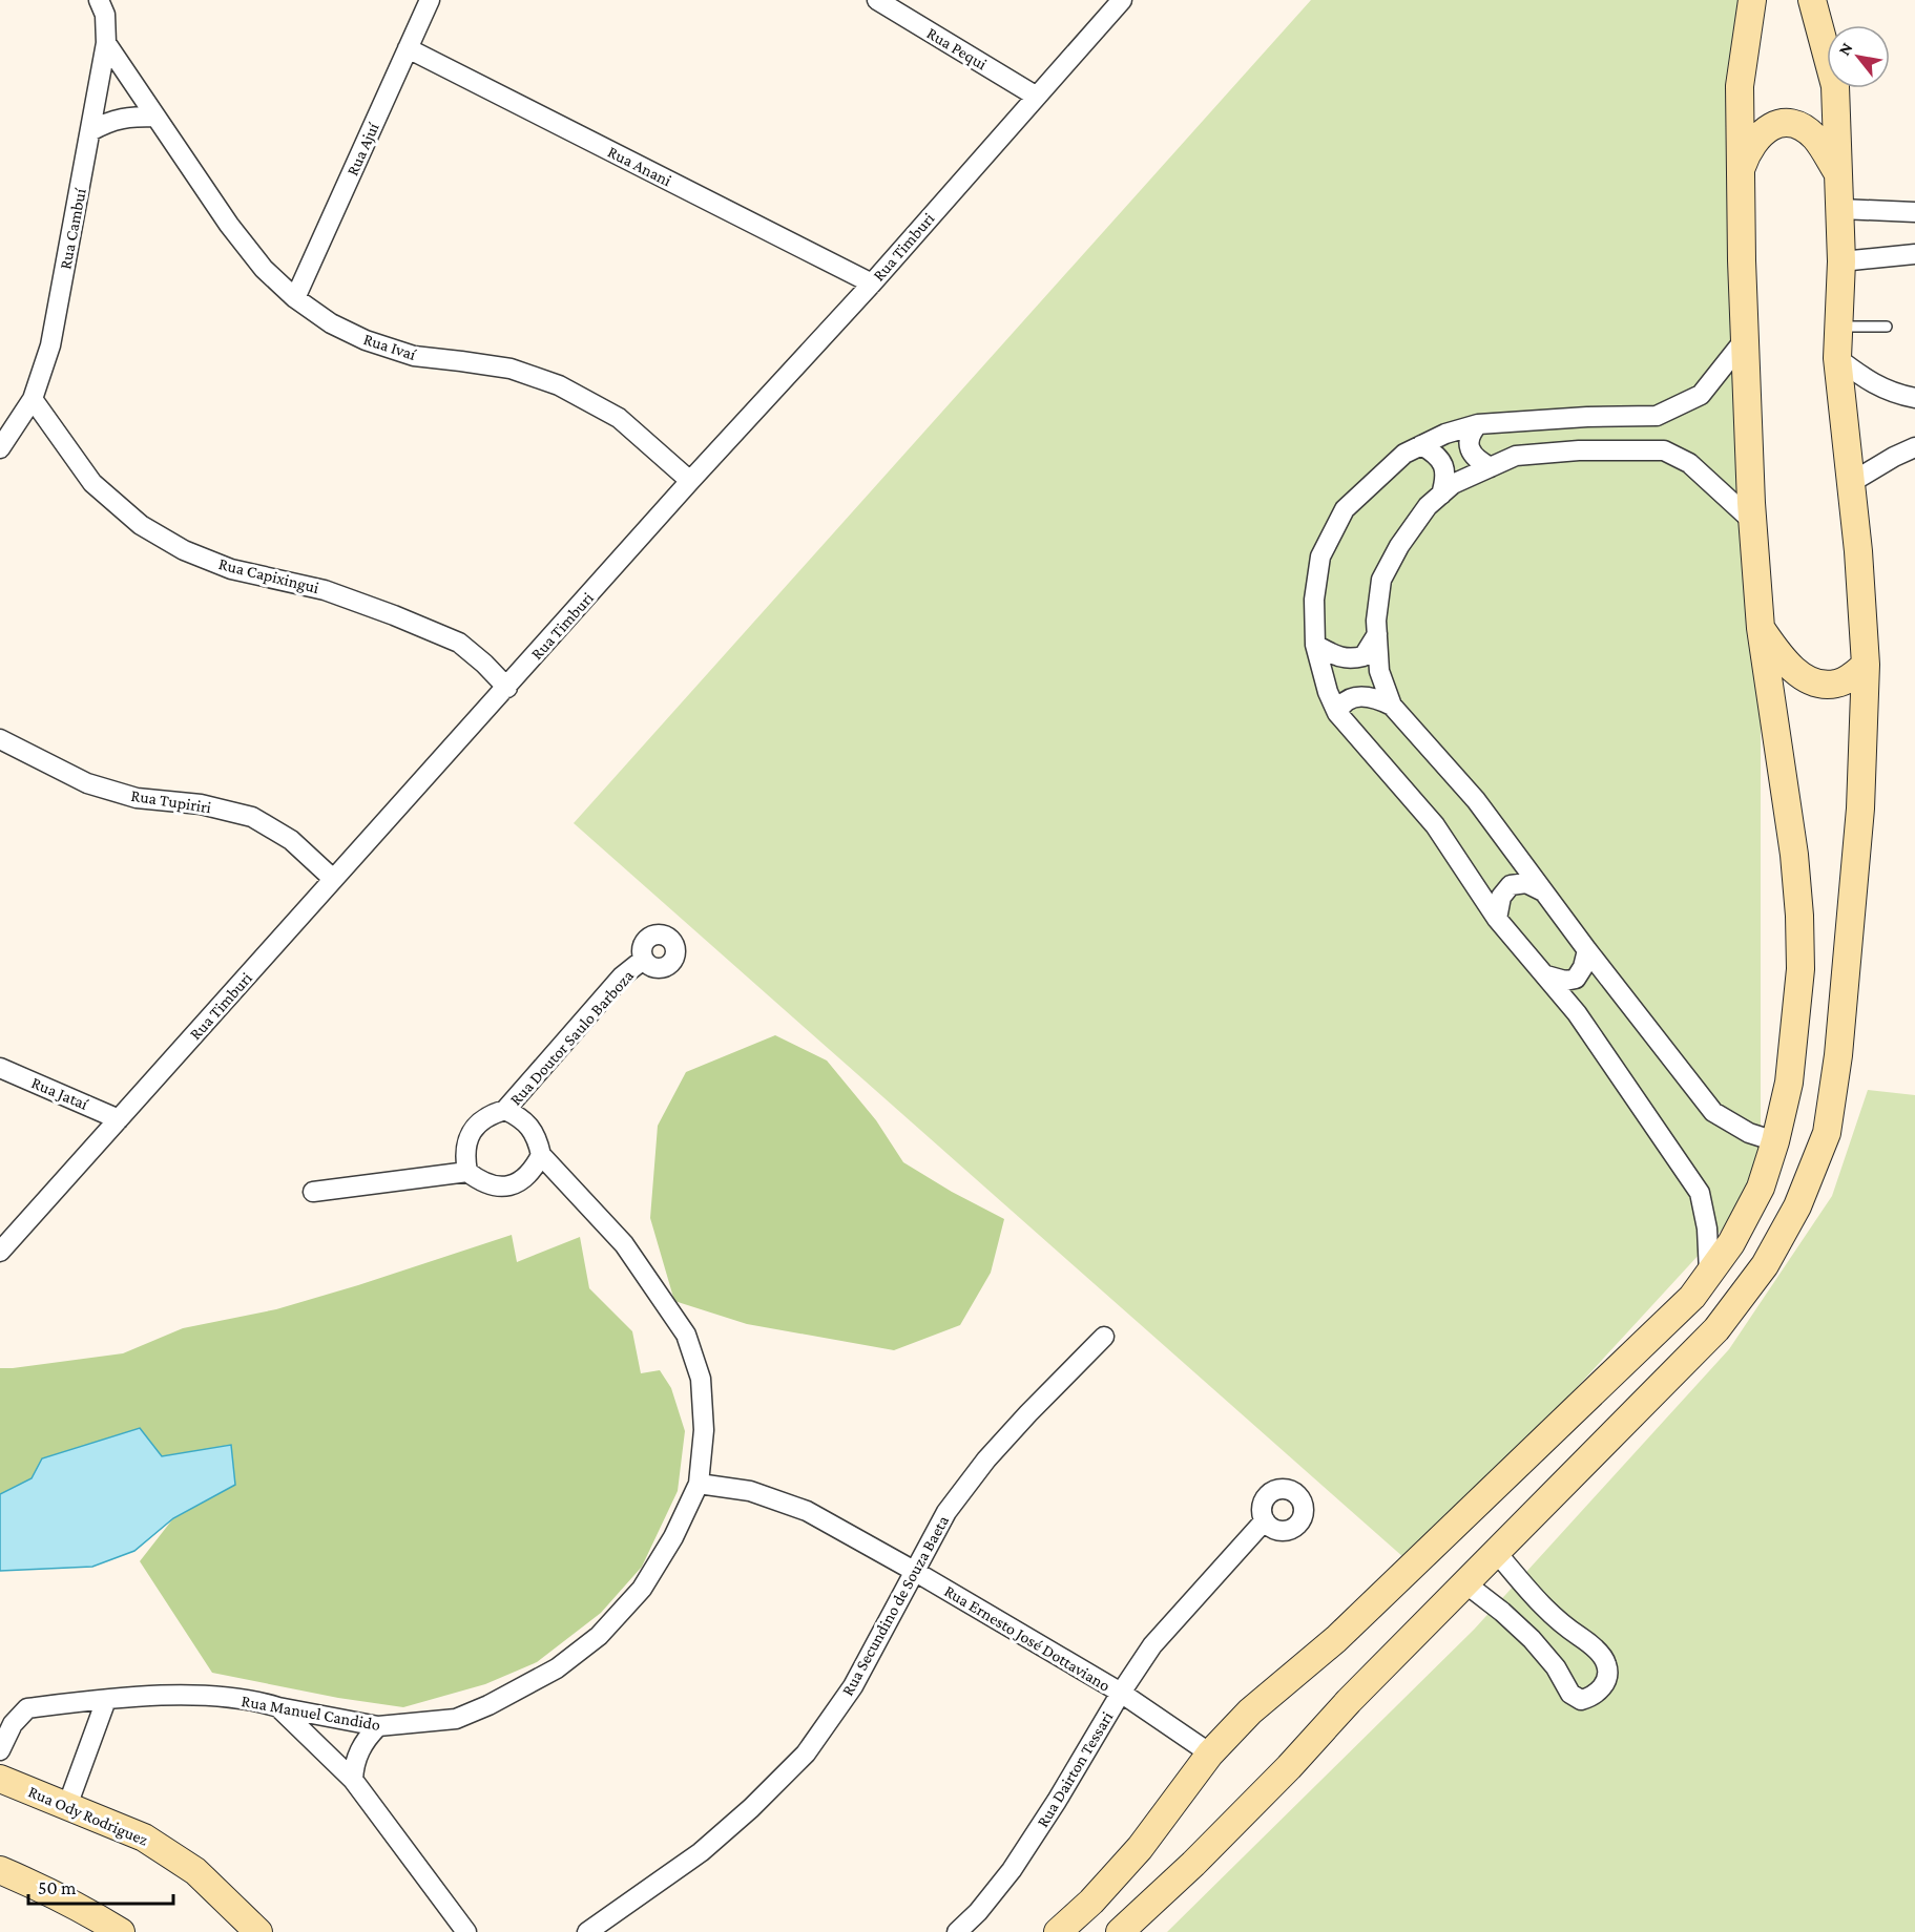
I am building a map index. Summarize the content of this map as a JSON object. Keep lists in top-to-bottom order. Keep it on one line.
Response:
{"streets":{"main road":["Rua Ody Rodriguez"],"street":["Rua Pequi","Rua Ajuí","Rua Anani","Rua Cambuí","Rua Timburi","Rua Ivaí","Rua Capixingui","Rua Tupiriri","Rua Doutor Saulo Barboza","Rua Jataí","Rua Secundino de Souza Baeta","Rua Ernesto José Dottaviano","Rua Manuel Candido","Rua Dairton Tessari"]},"crossings":[["Rua Pequi","Rua Timburi"],["Rua Ajuí","Rua Anani"],["Rua Ajuí","Rua Ivaí"],["Rua Anani","Rua Timburi"],["Rua Cambuí","Rua Ivaí"],["Rua Cambuí","Rua Capixingui"],["Rua Timburi","Rua Ivaí"],["Rua Timburi","Rua Capixingui"],["Rua Timburi","Rua Tupiriri"],["Rua Timburi","Rua Jataí"],["Rua Doutor Saulo Barboza","Rua Manuel Candido"],["Rua Secundino de Souza Baeta","Rua Ernesto José Dottaviano"],["Rua Ernesto José Dottaviano","Rua Manuel Candido"],["Rua Ernesto José Dottaviano","Rua Dairton Tessari"]],"scale_bar":"50 m","north":"top left"}
